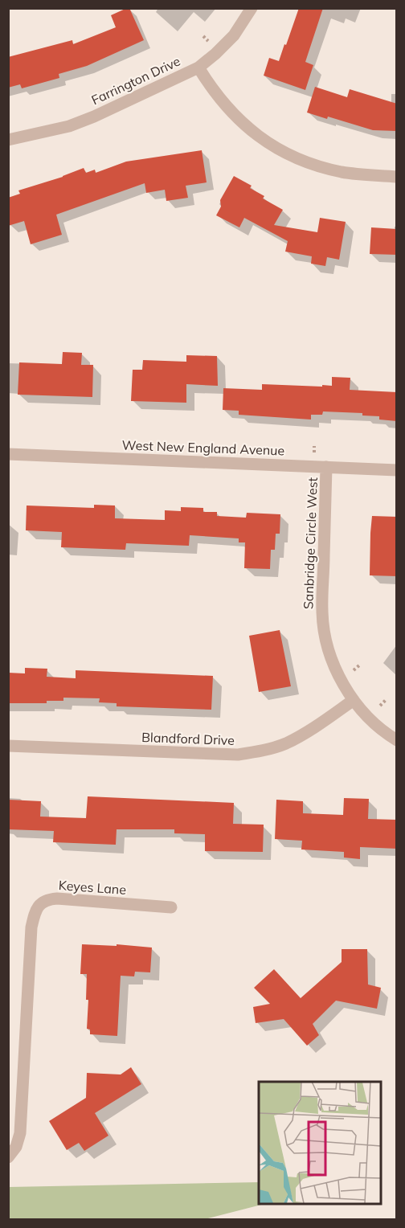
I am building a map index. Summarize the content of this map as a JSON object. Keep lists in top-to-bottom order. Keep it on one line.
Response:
{"streets":{"street":["Farrington Drive","West New England Avenue","Sanbridge Circle West","Blandford Drive","Keyes Lane"]},"crossings":[["West New England Avenue","Sanbridge Circle West"],["Sanbridge Circle West","Blandford Drive"]]}
